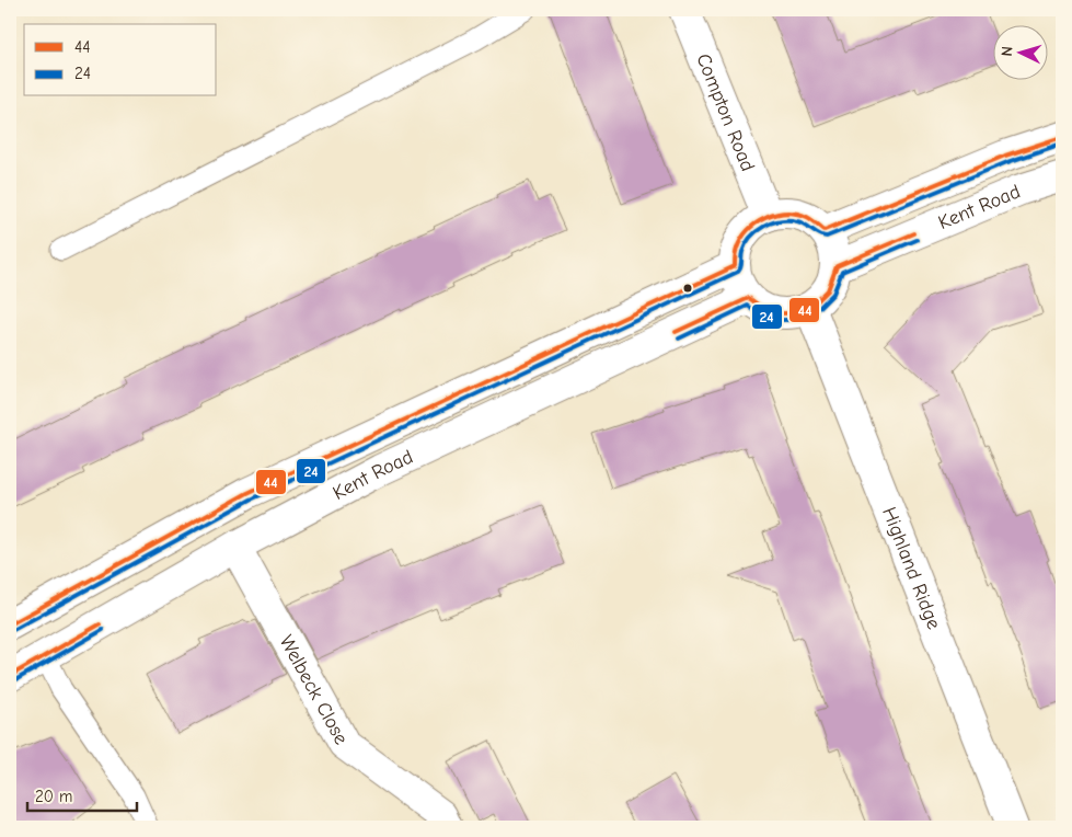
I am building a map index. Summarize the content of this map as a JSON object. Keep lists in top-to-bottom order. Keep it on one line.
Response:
{"streets":{"main road":["Compton Road","Kent Road","Highland Ridge","Welbeck Close"]},"crossings":[["Compton Road","Kent Road"],["Compton Road","Highland Ridge"],["Kent Road","Highland Ridge"],["Kent Road","Welbeck Close"]],"lines":["transit line 44","transit line 24"],"legend":["44","24"],"scale_bar":"20 m","north":"left"}
